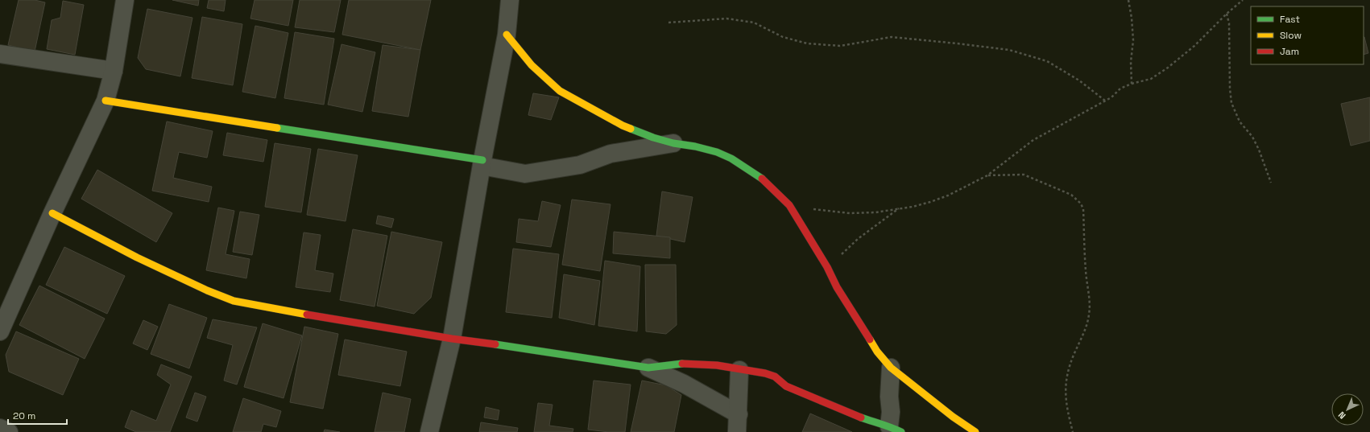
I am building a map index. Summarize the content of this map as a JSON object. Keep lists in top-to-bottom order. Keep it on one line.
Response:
{"legend":["Fast","Slow","Jam"],"scale_bar":"20 m","north":"bottom left"}
